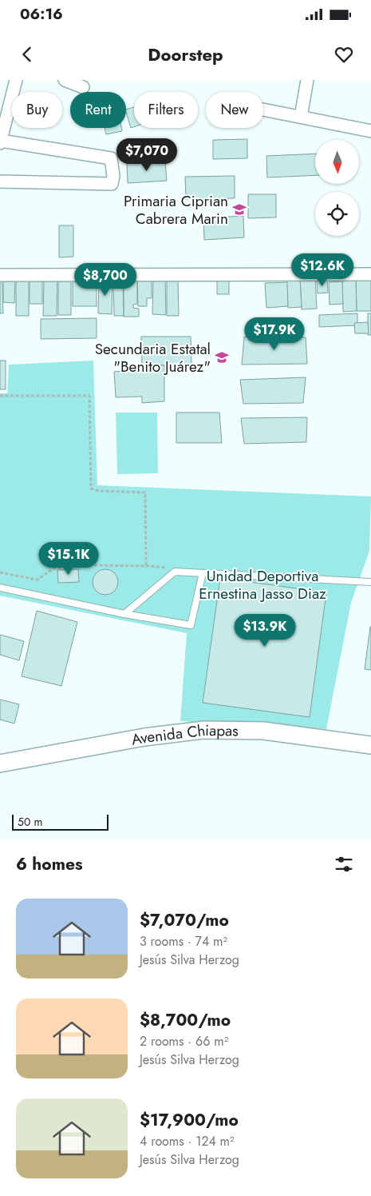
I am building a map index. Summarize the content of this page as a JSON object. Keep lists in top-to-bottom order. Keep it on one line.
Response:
{"streets":{"main road":["Avenida Chiapas"]},"parks":["Unidad Deportiva Ernestina Jasso Diaz"],"places":{"school or university":["Primaria Ciprian Cabrera Marin","Secundaria Estatal \"Benito Juárez\""]},"scale_bar":"50 m","north":"bottom","page":{"status":"06:16","header":"Doorstep","chip":["Buy","Rent","Filters","New"],"price":["$7,070","$12.6K","$8,700","$17.9K","$15.1K","$13.9K"],"scale":"50 m","heading":"6 homes","list":[{"name":"$7,070/mo","note":"3 rooms · 74 m² · Jesús Silva Herzog"},{"name":"$8,700/mo","note":"2 rooms · 66 m² · Jesús Silva Herzog"},{"name":"$17,900/mo","note":"4 rooms · 124 m² · Jesús Silva Herzog"}]}}
